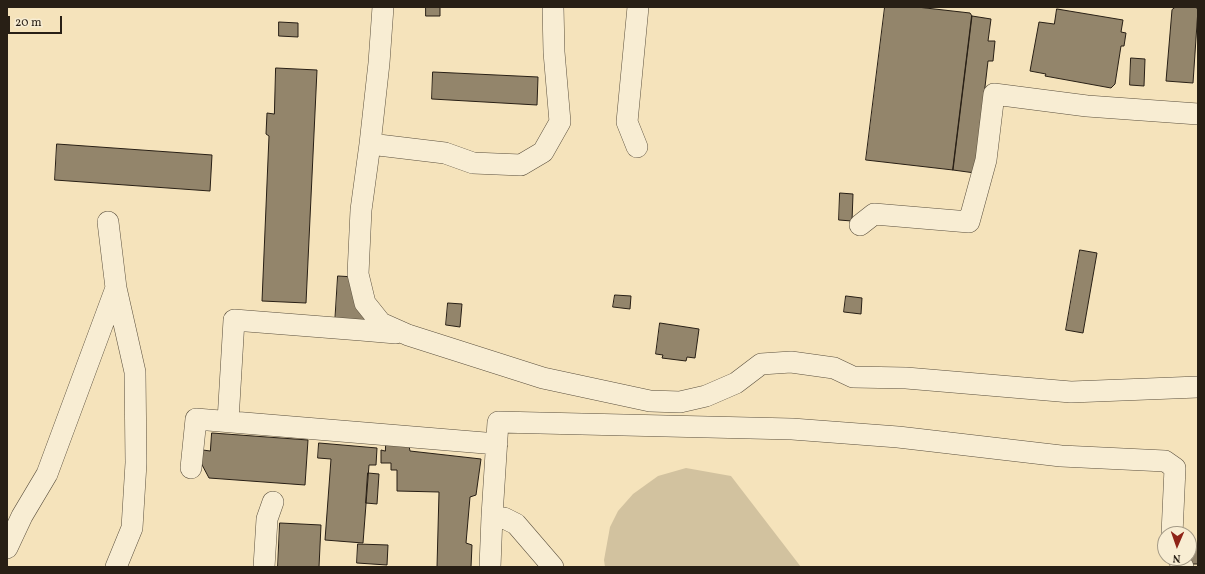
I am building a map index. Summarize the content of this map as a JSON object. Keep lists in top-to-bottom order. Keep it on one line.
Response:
{"scale_bar":"20 m","north":"bottom"}
